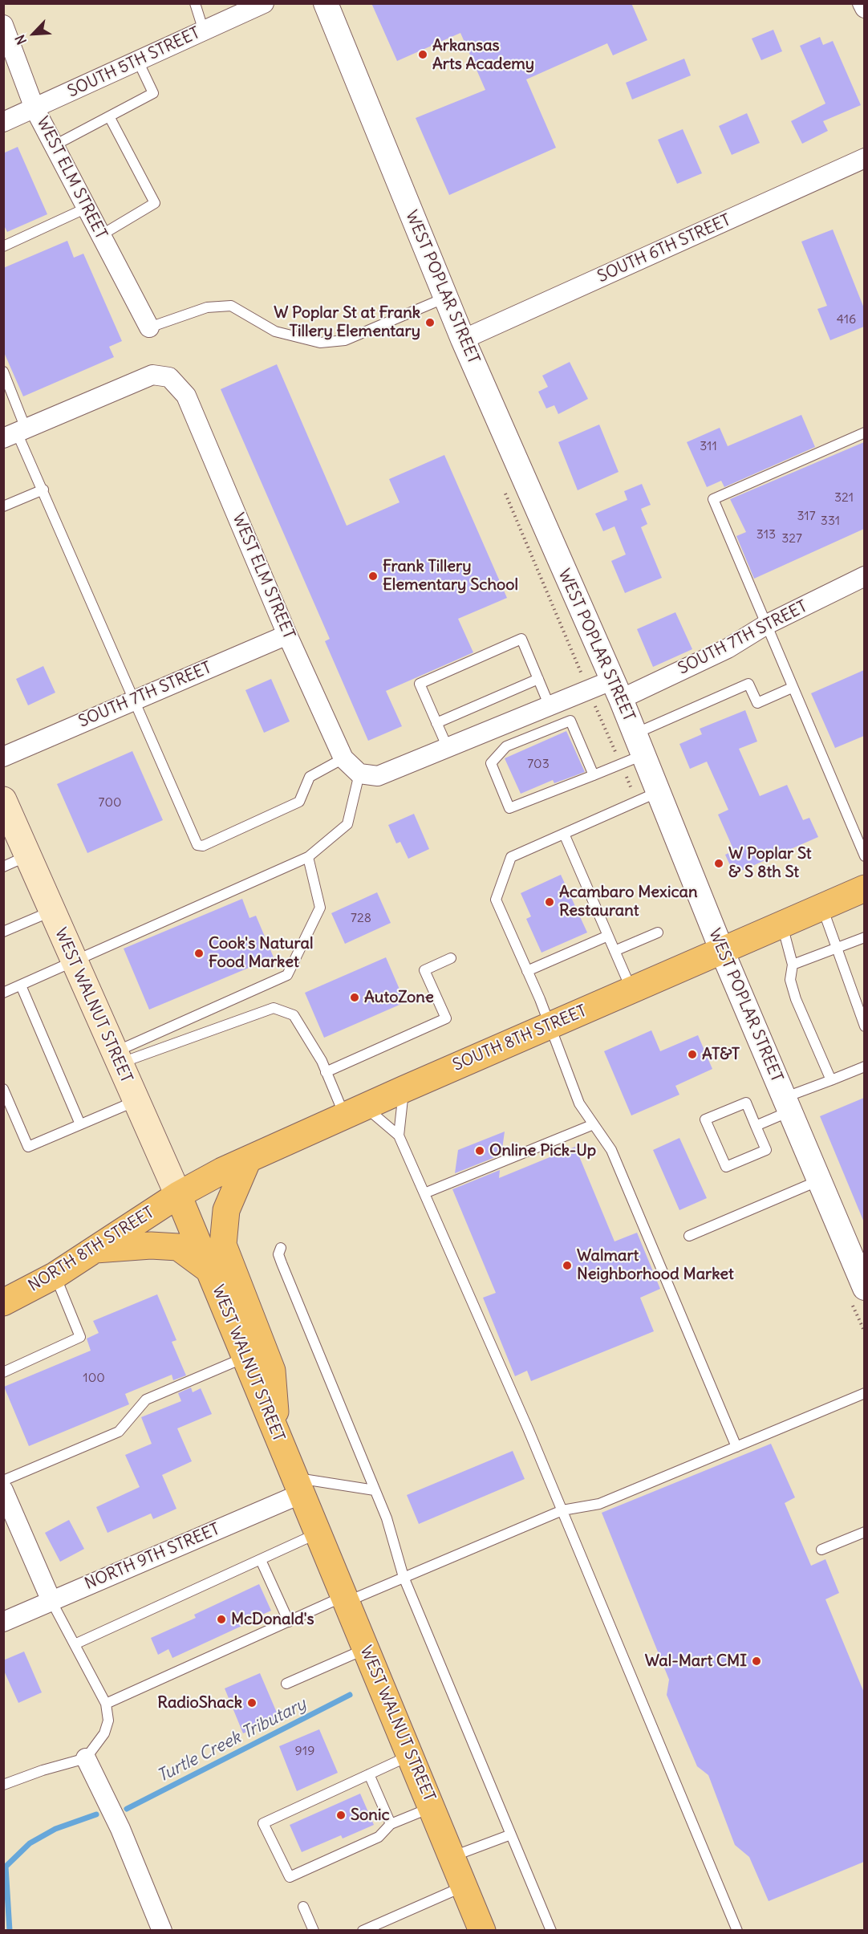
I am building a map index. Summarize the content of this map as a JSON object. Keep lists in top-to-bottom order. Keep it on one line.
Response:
{"streets":{"main road":["WEST WALNUT STREET","SOUTH 8TH STREET","NORTH 8TH STREET"],"street":["SOUTH 5TH STREET","WEST ELM STREET","SOUTH 6TH STREET","WEST POPLAR STREET","SOUTH 7TH STREET","NORTH 9TH STREET"]},"crossings":[["SOUTH 5TH STREET","WEST ELM STREET"],["WEST ELM STREET","SOUTH 7TH STREET"],["SOUTH 6TH STREET","WEST POPLAR STREET"],["WEST POPLAR STREET","SOUTH 7TH STREET"],["WEST POPLAR STREET","SOUTH 8TH STREET"],["WEST WALNUT STREET","SOUTH 8TH STREET"],["WEST WALNUT STREET","NORTH 8TH STREET"],["WEST WALNUT STREET","NORTH 9TH STREET"],["SOUTH 8TH STREET","NORTH 8TH STREET"]],"water":["Turtle Creek Tributary"],"places":["Arkansas Arts Academy","W Poplar St at Frank Tillery Elementary","Frank Tillery Elementary School","W Poplar St & S 8th St","Acambaro Mexican Restaurant","Cook's Natural Food Market","AutoZone","AT&T","Online Pick-Up","Walmart Neighborhood Market","McDonald's","Wal-Mart CMI","RadioShack","Sonic"],"house_numbers":["416","311","321","317","331","313","327","703","700","728","100","919"],"north":"bottom left"}
